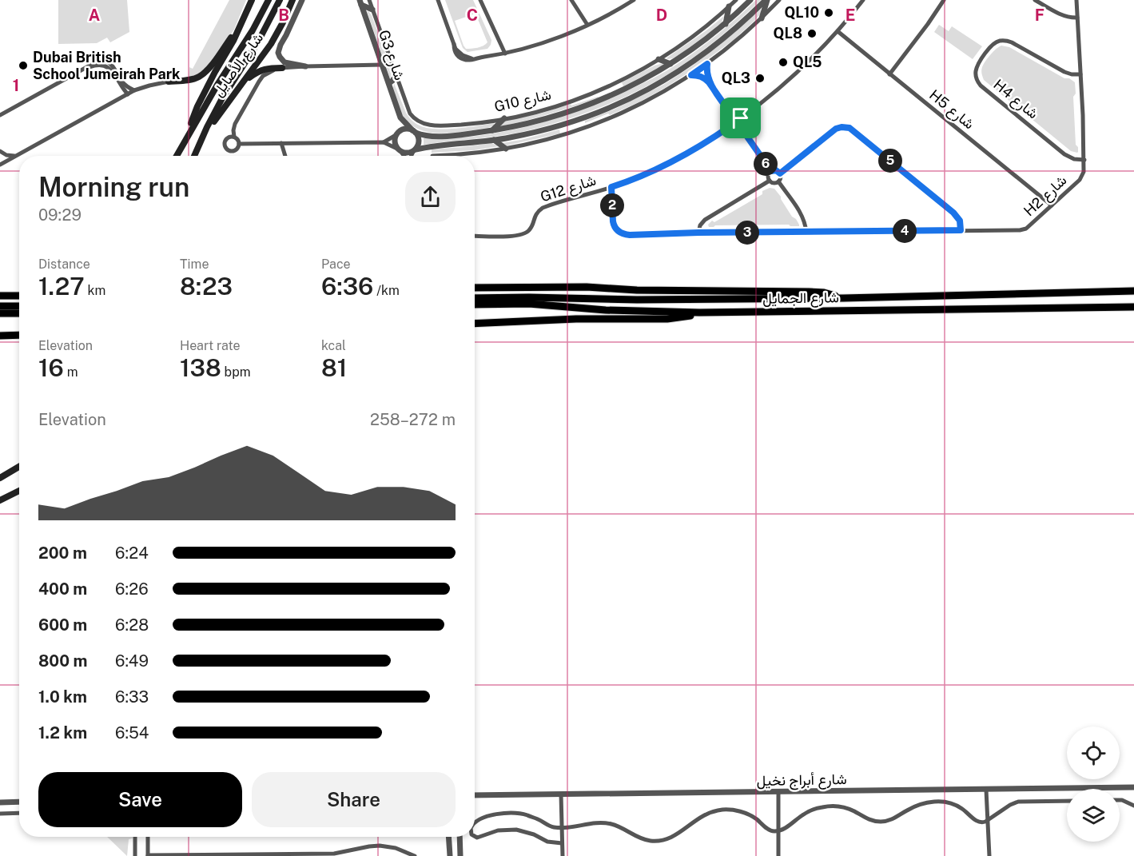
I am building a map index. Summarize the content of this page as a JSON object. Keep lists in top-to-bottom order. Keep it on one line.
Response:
{"streets":{"main road":["شارع الأصايل","شارع الجمايل"],"street":["G3 شارع","H4 شارع","G10 شارع","H5 شارع","G12 شارع","H2 شارع","شارع أبراج نخيل"]},"crossings":[["G3 شارع","G10 شارع"],["H4 شارع","H2 شارع"],["H5 شارع","H2 شارع"],["G12 شارع","H2 شارع"]],"places":["QL10","QL8","QL5","Dubai British School Jumeirah Park","QL3"],"page":{"pins":["5","6","2","4","3"],"heading":["Morning run","09:29"],"stats":[["Distance","1.27 km"],["Time","8:23"],["Pace","6:36 /km"],["Elevation","16 m"],["Heart rate","138 bpm"],["kcal","81"]],"chart":["Elevation","258–272 m"],"list":[{"name":"200 m","note":"6:24"},{"name":"400 m","note":"6:26"},{"name":"600 m","note":"6:28"},{"name":"800 m","note":"6:49"},{"name":"1.0 km","note":"6:33"},{"name":"1.2 km","note":"6:54"}],"buttons":["Save","Share"]},"grid":{"columns":["A","B","C","D","E","F"],"rows":["1"]}}
